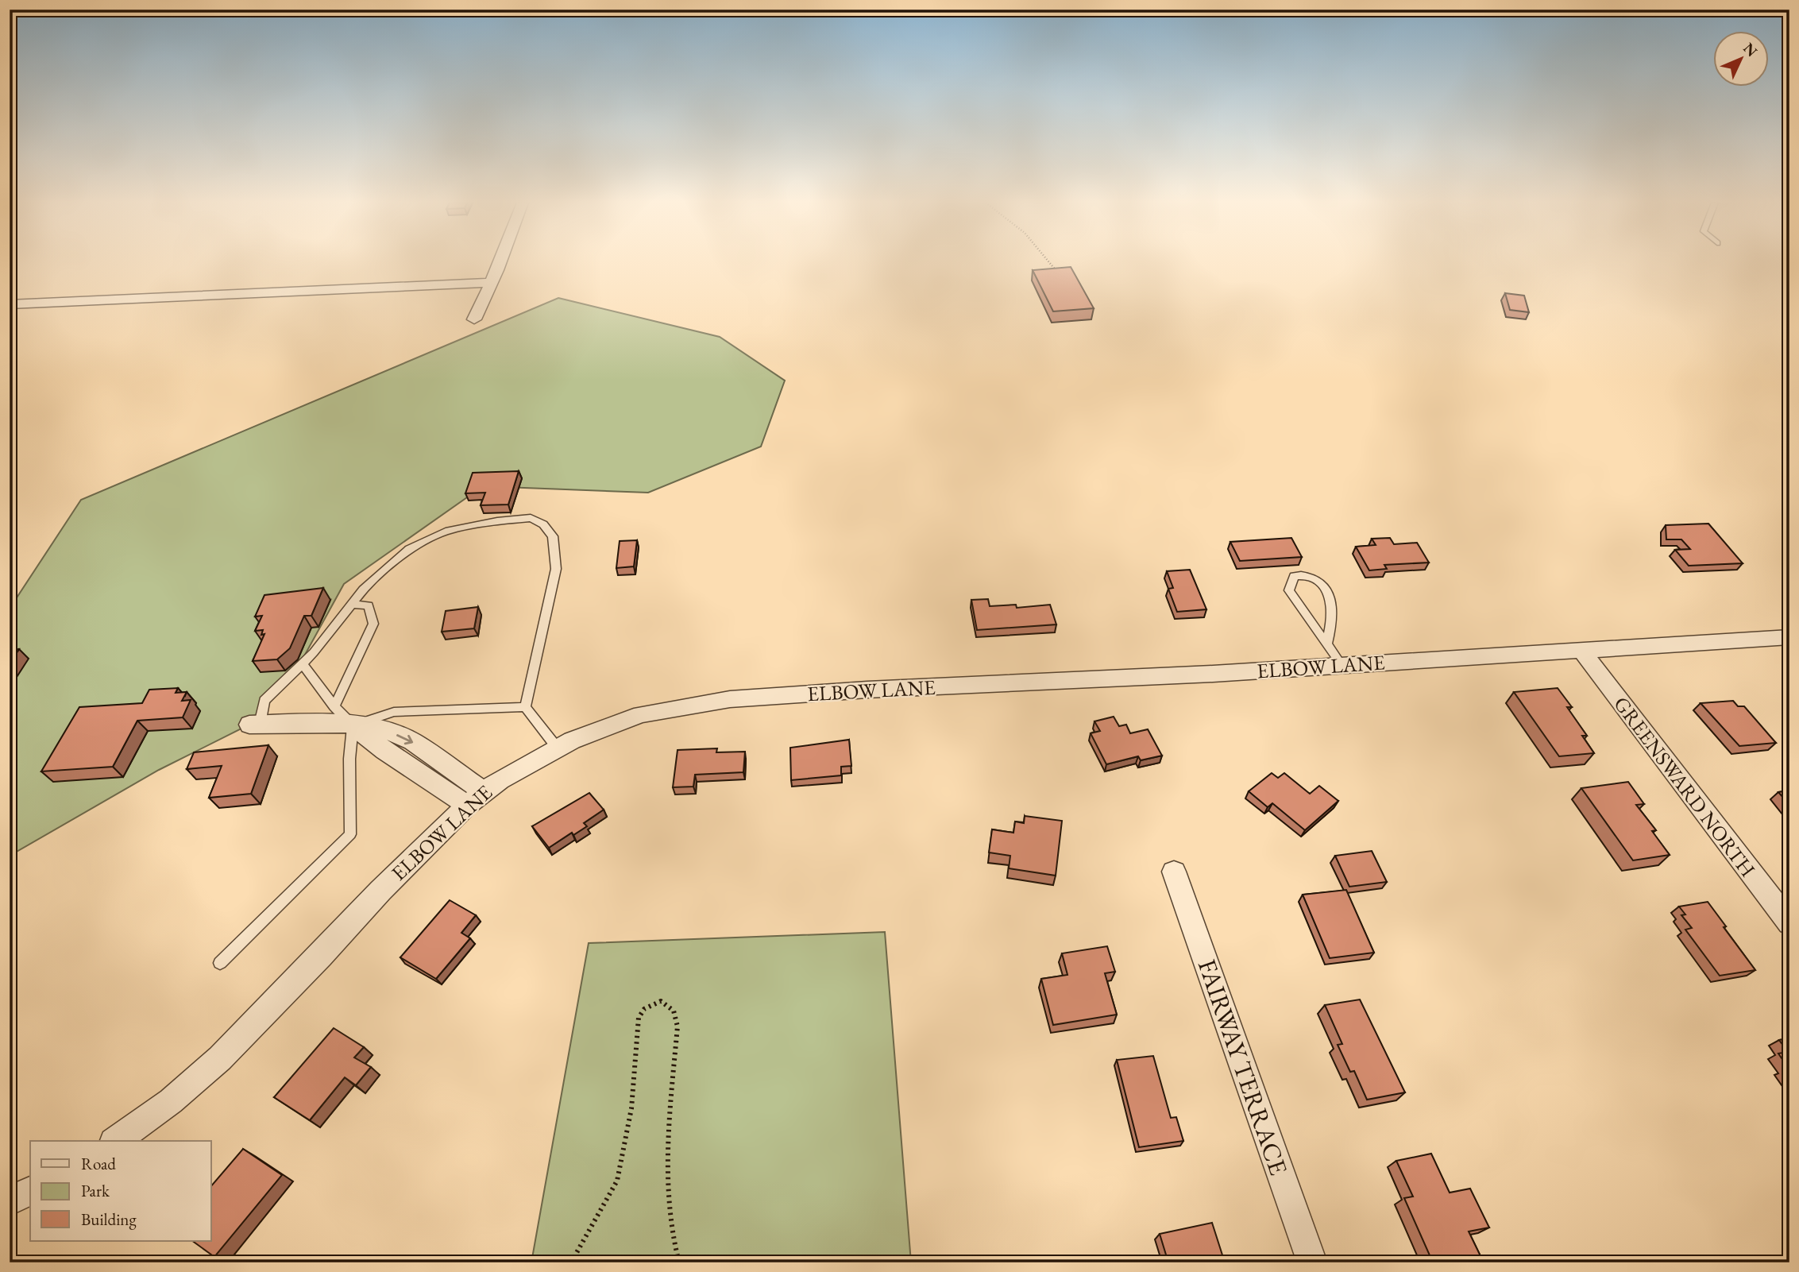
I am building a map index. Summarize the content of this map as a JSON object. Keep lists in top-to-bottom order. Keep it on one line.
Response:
{"streets":{"street":["ELBOW LANE","GREENSWARD NORTH","FAIRWAY TERRACE"]},"crossings":[["ELBOW LANE","GREENSWARD NORTH"]],"legend":["Road","Park","Building"],"north":"top right"}
